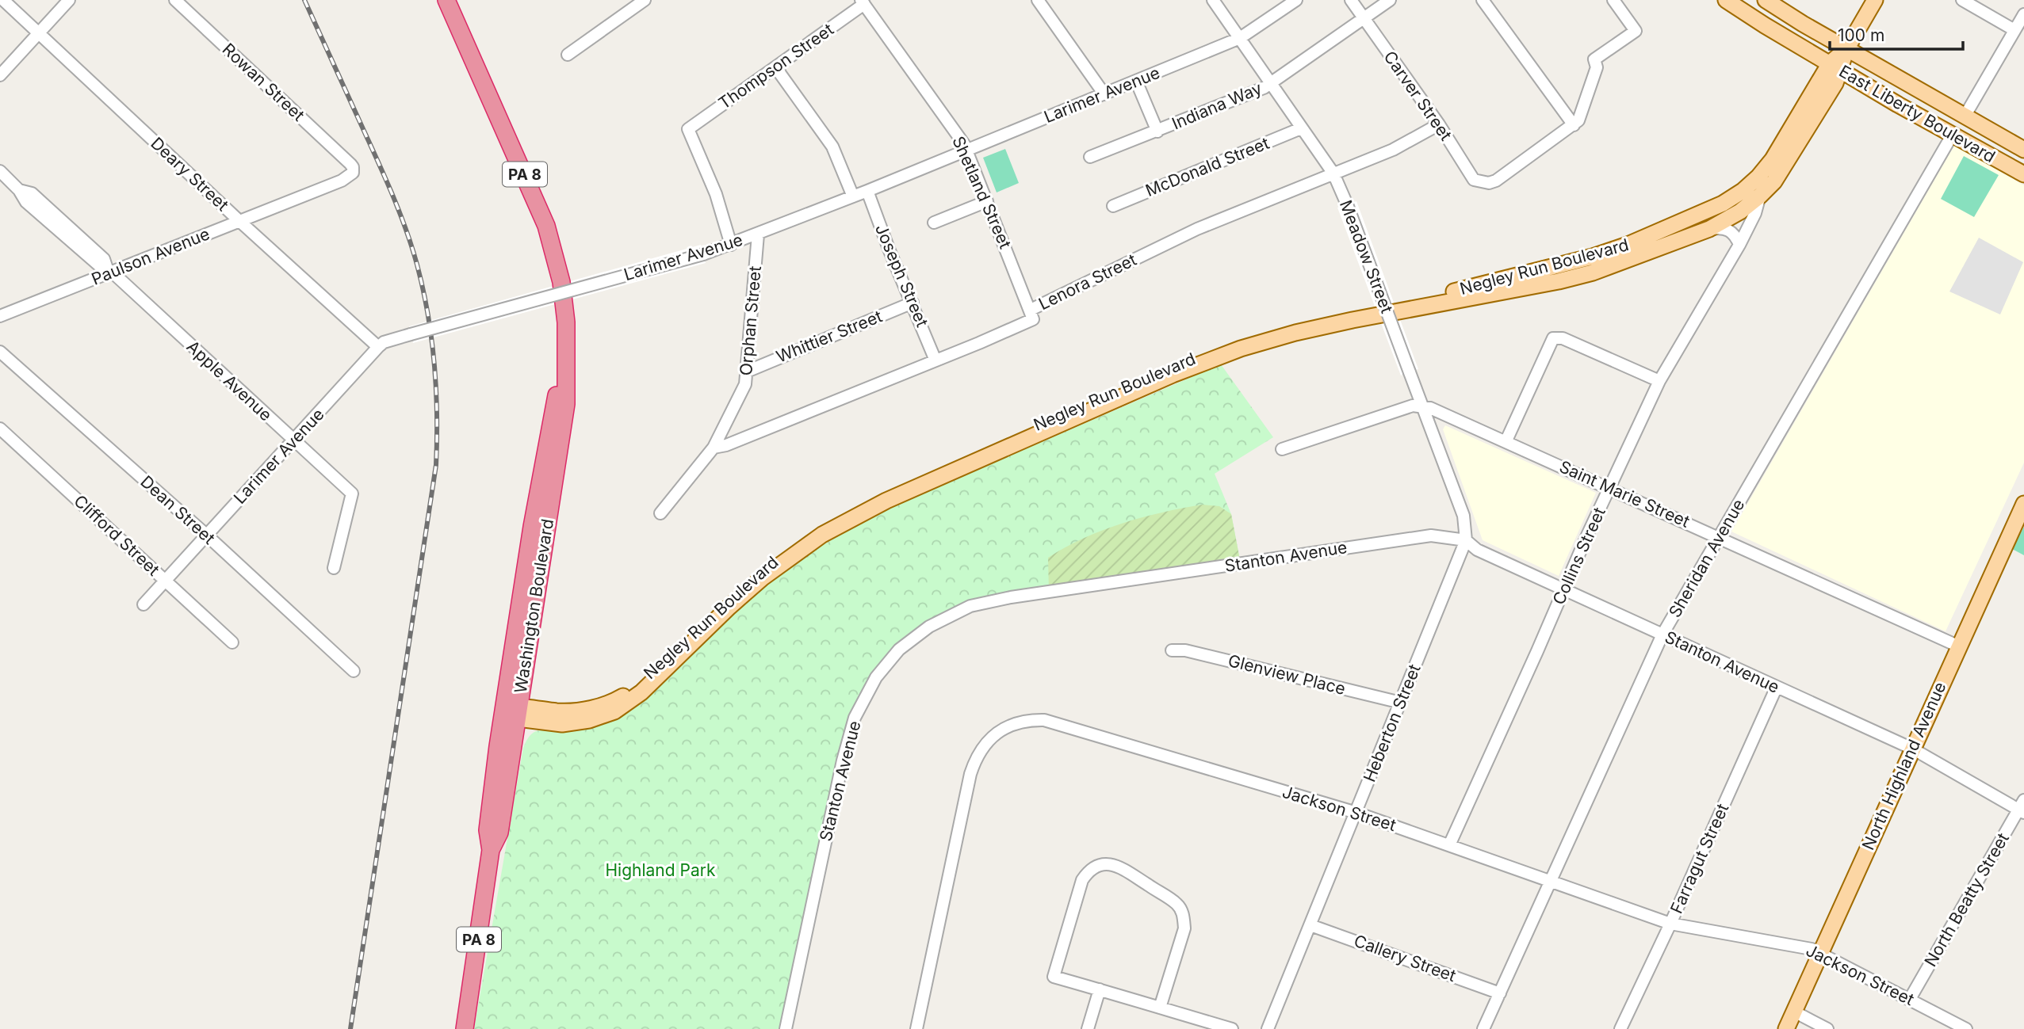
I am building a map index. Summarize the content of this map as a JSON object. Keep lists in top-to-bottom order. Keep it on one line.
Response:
{"streets":{"highway":["PA 8","Washington Boulevard"],"main road":["East Liberty Boulevard","Negley Run Boulevard","North Highland Avenue"],"street":["Thompson Street","Rowan Street","Larimer Avenue","Carver Street","Indiana Way","McDonald Street","Deary Street","Shetland Street","Paulson Avenue","Meadow Street","Joseph Street","Lenora Street","Orphan Street","Whittier Street","Apple Avenue","Saint Marie Street","Dean Street","Clifford Street","Collins Street","Stanton Avenue","Sheridan Avenue","Glenview Place","Heberton Street","Jackson Street","Farragut Street","North Beatty Street","Callery Street"]},"crossings":[["Thompson Street","Larimer Avenue"],["Thompson Street","Shetland Street"],["Rowan Street","Paulson Avenue"],["Larimer Avenue","Deary Street"],["Larimer Avenue","Shetland Street"],["Larimer Avenue","Meadow Street"],["Larimer Avenue","Joseph Street"],["Larimer Avenue","Orphan Street"],["Larimer Avenue","Apple Avenue"],["Larimer Avenue","Dean Street"],["Larimer Avenue","Clifford Street"],["Carver Street","Indiana Way"],["Carver Street","Lenora Street"],["Indiana Way","Meadow Street"],["East Liberty Boulevard","Negley Run Boulevard"],["East Liberty Boulevard","Sheridan Avenue"],["McDonald Street","Meadow Street"],["Deary Street","Paulson Avenue"],["Shetland Street","Lenora Street"],["Paulson Avenue","Apple Avenue"],["Meadow Street","Lenora Street"],["Meadow Street","Saint Marie Street"],["Meadow Street","Stanton Avenue"],["Meadow Street","Heberton Street"],["Negley Run Boulevard","Collins Street"],["Negley Run Boulevard","Washington Boulevard"],["Joseph Street","Lenora Street"],["Joseph Street","Whittier Street"],["Lenora Street","Orphan Street"],["Orphan Street","Whittier Street"],["Saint Marie Street","Collins Street"],["Saint Marie Street","Sheridan Avenue"],["Saint Marie Street","North Highland Avenue"],["Collins Street","Stanton Avenue"],["Collins Street","Jackson Street"],["Stanton Avenue","Sheridan Avenue"],["Stanton Avenue","Heberton Street"],["Stanton Avenue","North Highland Avenue"],["Stanton Avenue","Farragut Street"],["Stanton Avenue","North Beatty Street"],["Sheridan Avenue","Jackson Street"],["Sheridan Avenue","Callery Street"],["Glenview Place","Heberton Street"],["Heberton Street","Jackson Street"],["Heberton Street","Callery Street"],["North Highland Avenue","Jackson Street"],["Jackson Street","Farragut Street"],["Jackson Street","North Beatty Street"]],"parks":["Highland Park"],"scale_bar":"100 m"}
